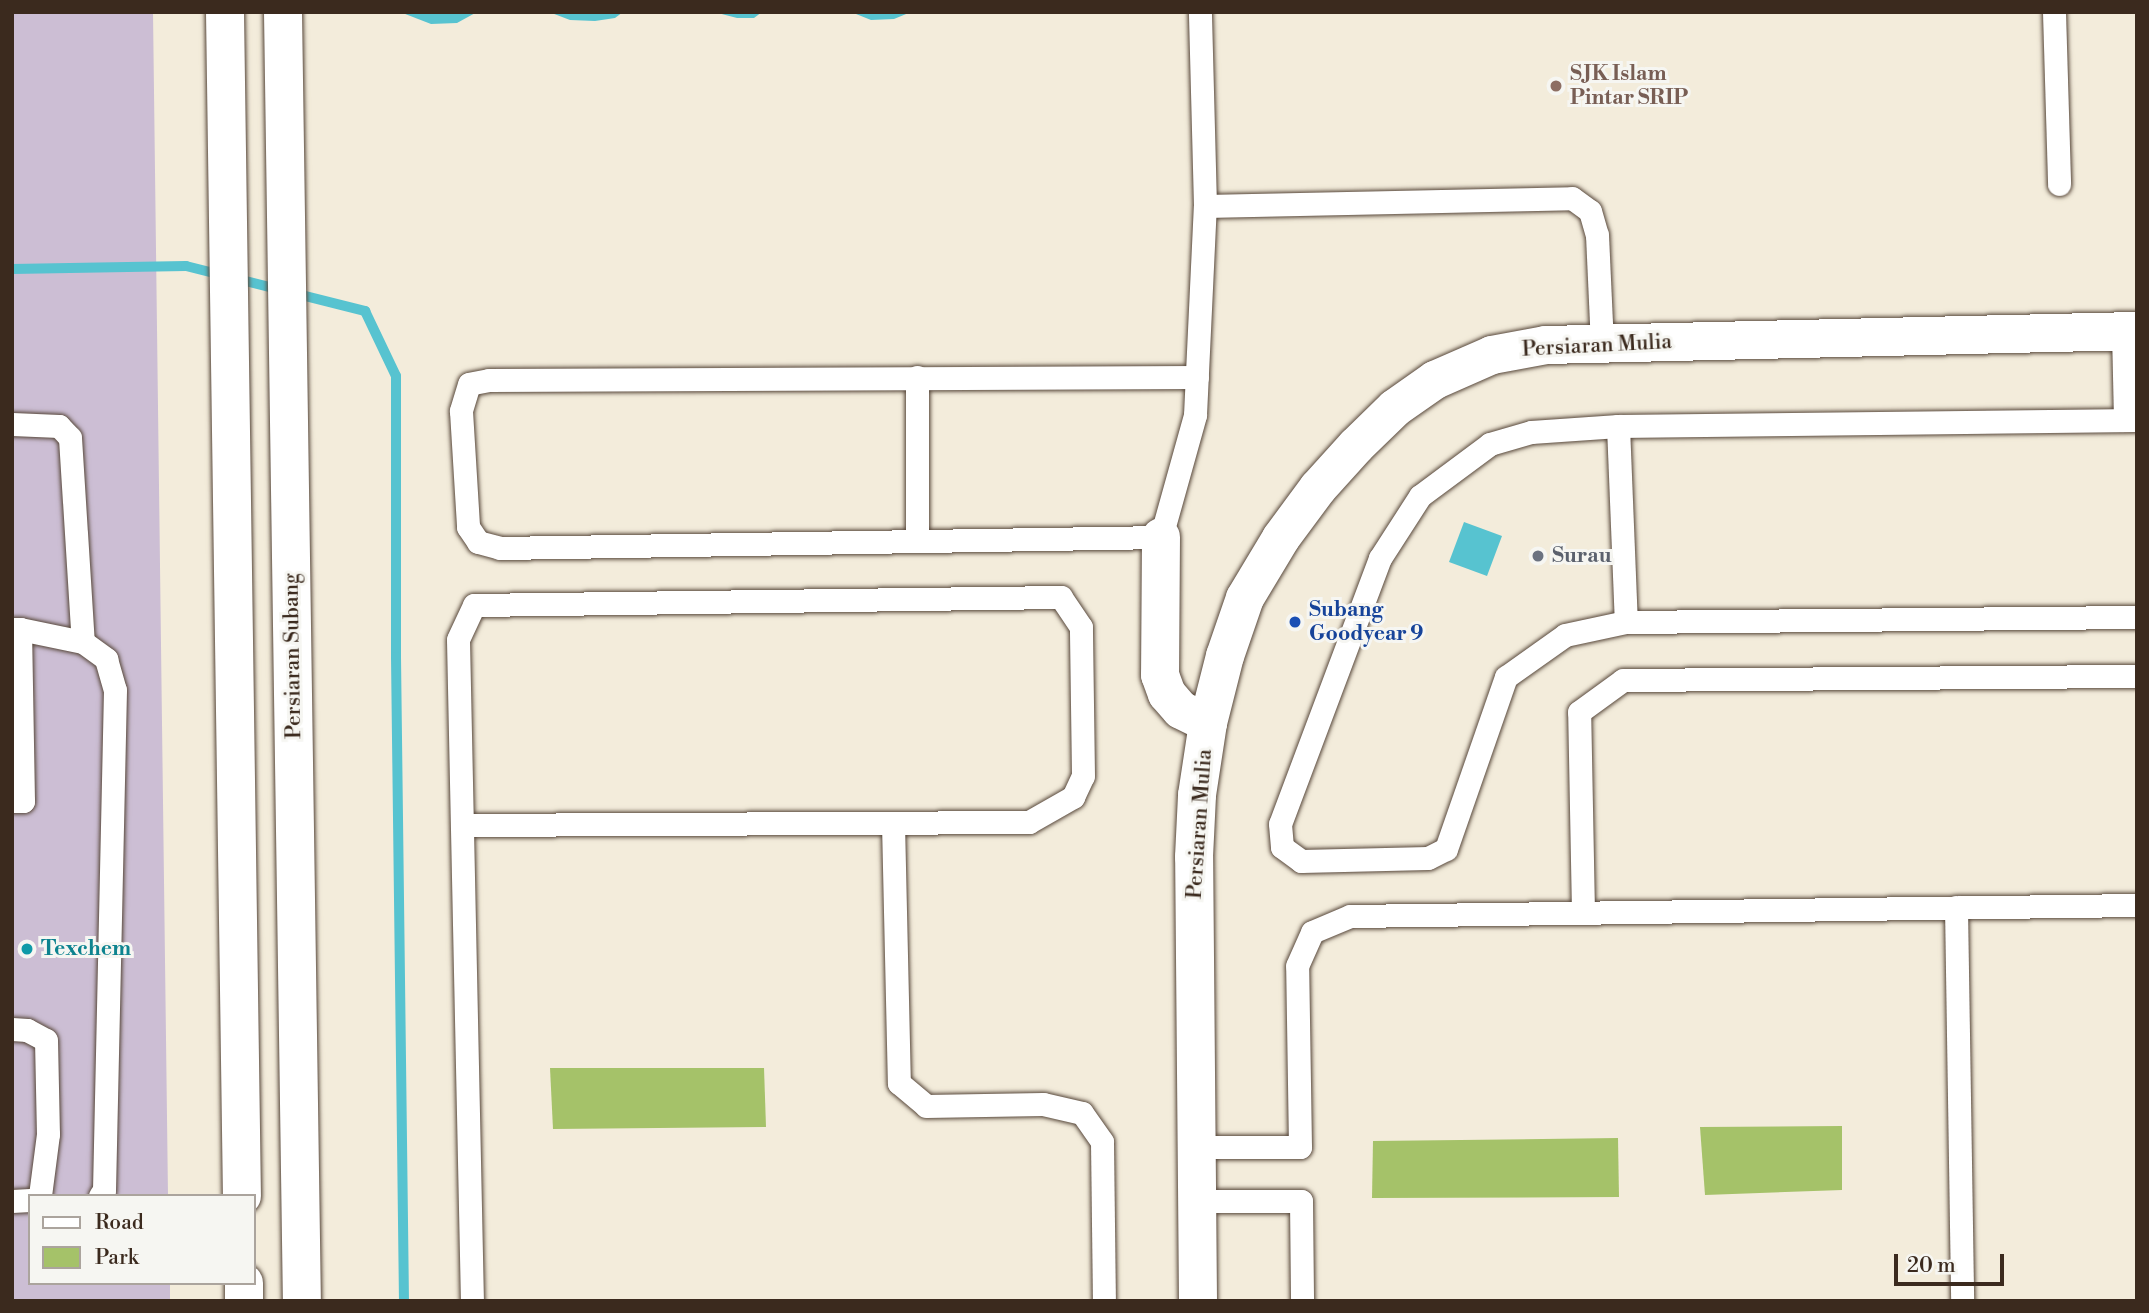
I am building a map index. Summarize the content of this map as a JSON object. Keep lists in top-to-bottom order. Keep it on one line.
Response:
{"streets":{"street":["Persiaran Mulia","Persiaran Subang"]},"places":["SJK Islam Pintar SRIP","Surau","Subang Goodyear 9","Texchem"],"legend":["Road","Park"],"scale_bar":"20 m"}
